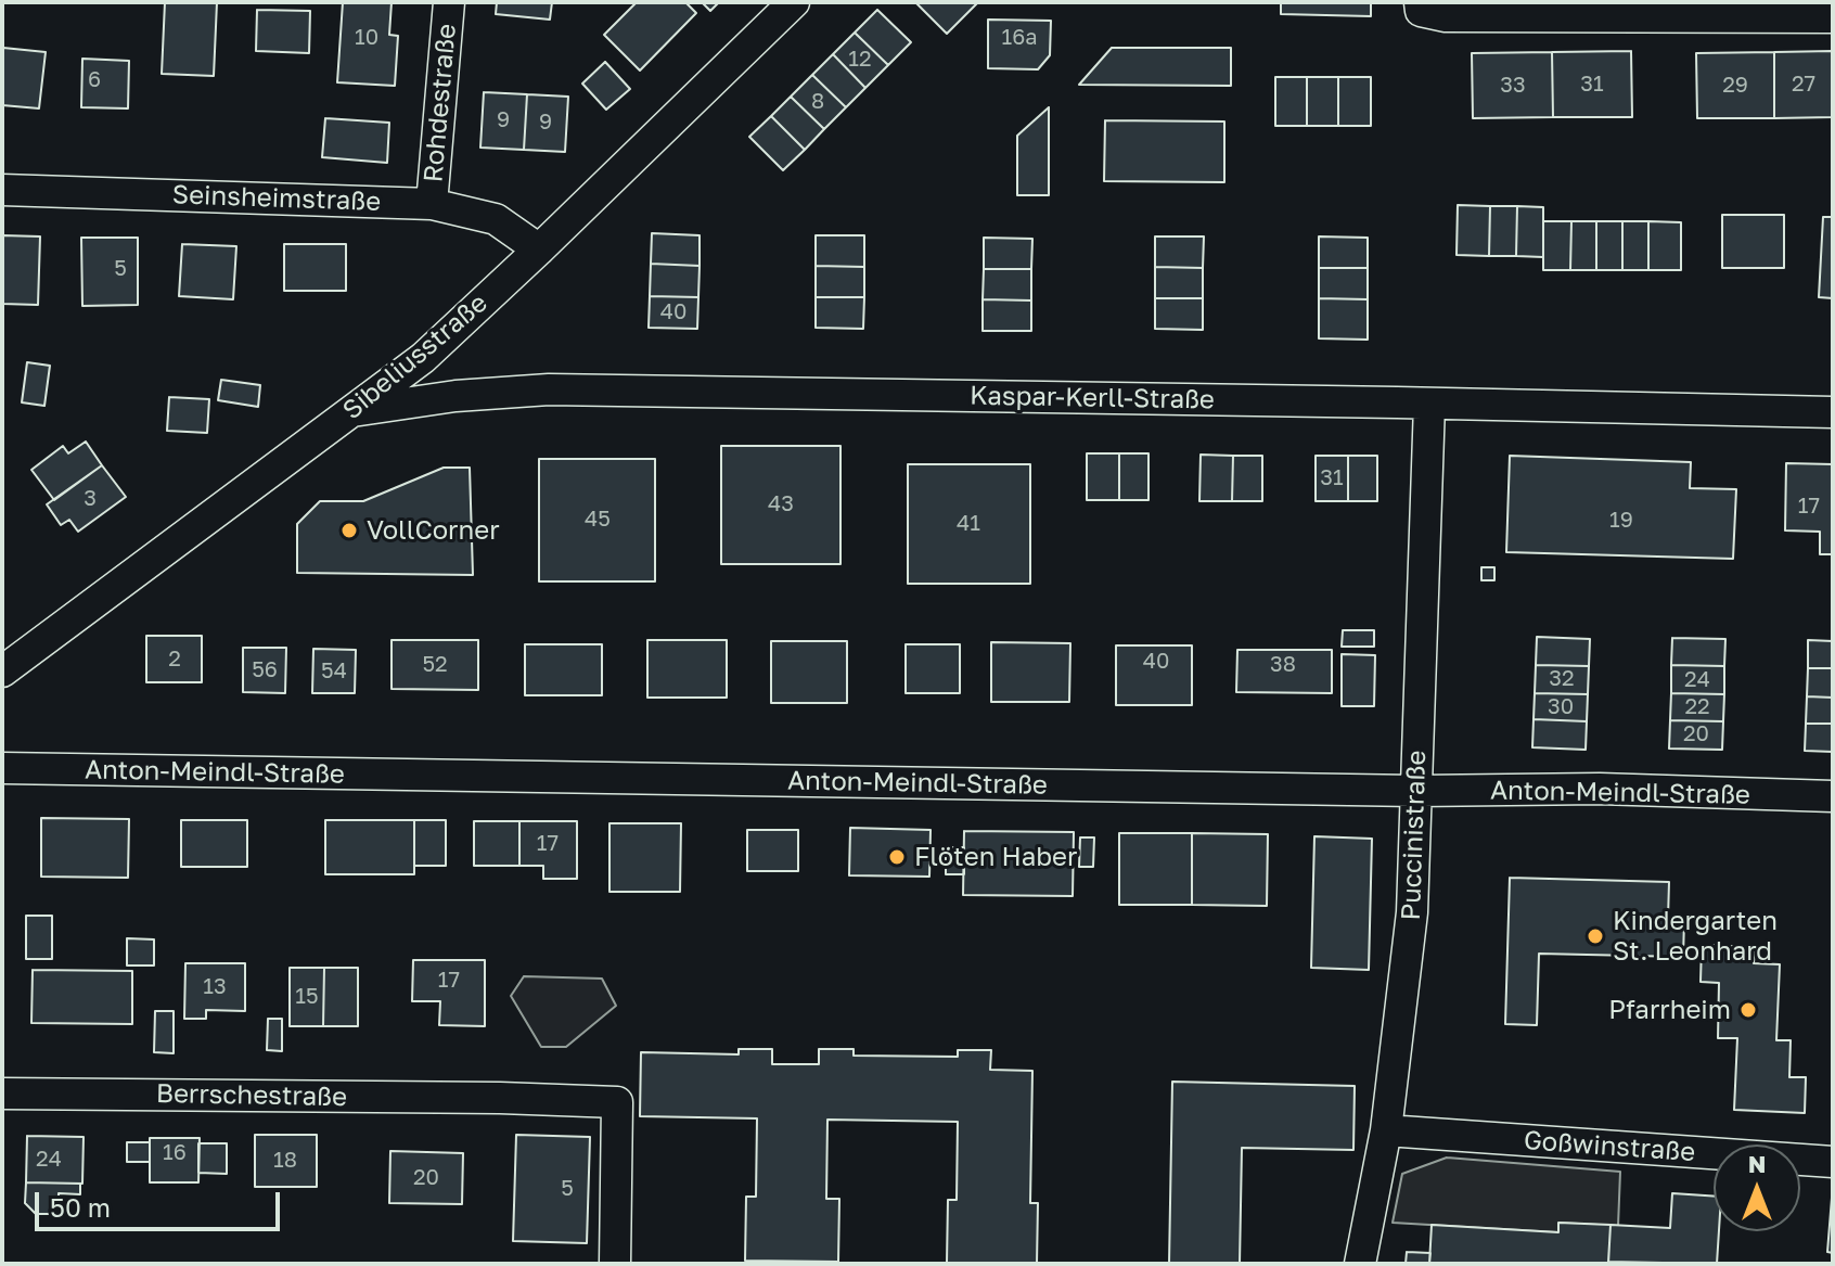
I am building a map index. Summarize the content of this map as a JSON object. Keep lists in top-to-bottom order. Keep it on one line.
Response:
{"streets":{"street":["Rohdestraße","Seinsheimstraße","Sibeliusstraße","Kaspar-Kerll-Straße","Anton-Meindl-Straße","Puccinistraße","Berrschestraße","Goßwinstraße"]},"crossings":[["Rohdestraße","Seinsheimstraße"],["Seinsheimstraße","Sibeliusstraße"],["Sibeliusstraße","Kaspar-Kerll-Straße"],["Kaspar-Kerll-Straße","Puccinistraße"],["Anton-Meindl-Straße","Puccinistraße"],["Puccinistraße","Goßwinstraße"]],"places":["VollCorner","Flöten Haber","Kindergarten St. Leonhard","Pfarrheim"],"house_numbers":["10","16a","12","6","31","27","33","29","8","9","9","5","40","31","3","43","17","45","19","41","2","40","52","38","56","54","32","24","30","22","20","17","17","13","15","16","24","18","20","5"],"scale_bar":"50 m","north":"top"}
